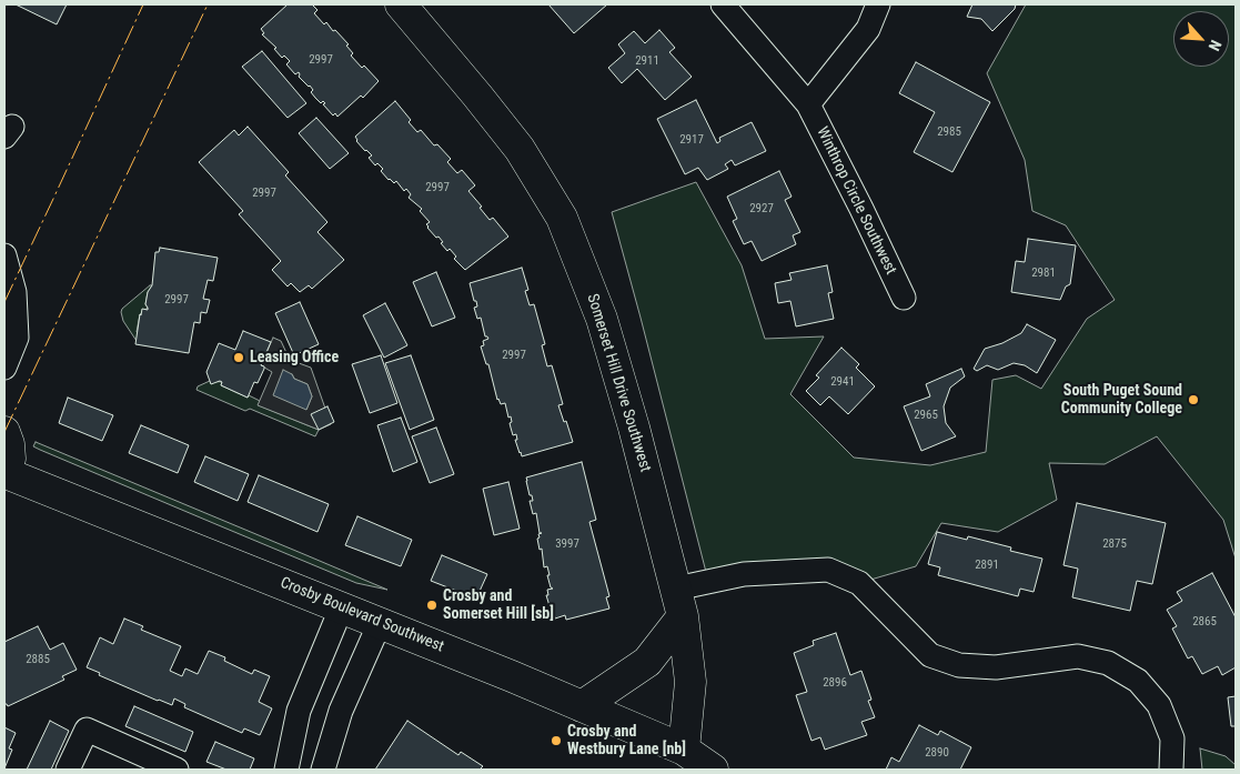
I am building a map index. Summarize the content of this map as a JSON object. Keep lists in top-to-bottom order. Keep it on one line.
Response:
{"streets":{"street":["Winthrop Circle Southwest","Somerset Hill Drive Southwest","Crosby Boulevard Southwest"]},"crossings":[["Somerset Hill Drive Southwest","Crosby Boulevard Southwest"]],"places":["Leasing Office","South Puget Sound Community College","Crosby and Somerset Hill [sb]","Crosby and Westbury Lane [nb]"],"house_numbers":["2997","2911","2985","2917","2997","2997","2927","2981","2997","2997","2941","2965","3997","2875","2891","2865","2885","2896","2890"],"north":"bottom right"}
